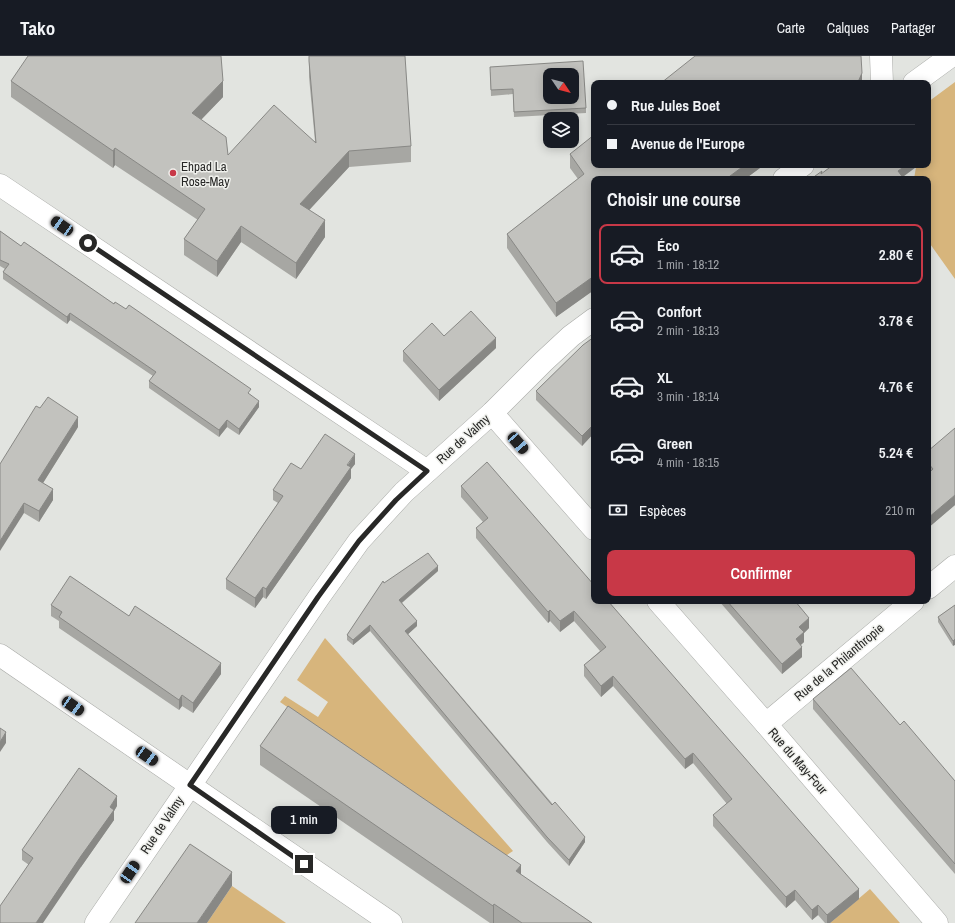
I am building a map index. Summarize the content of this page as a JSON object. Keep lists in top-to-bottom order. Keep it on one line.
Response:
{"streets":{"street":["Rue de Valmy","Rue de la Philanthropie","Rue du May-Four"]},"crossings":[["Rue de la Philanthropie","Rue du May-Four"]],"places":["Ehpad La Rose-May"],"north":"bottom right","page":{"header":"Tako","nav":["Carte","Calques","Partager"],"banner":["Rue Jules Boet","Avenue de l'Europe"],"heading":"Choisir une course","list":[{"name":"Éco","note":"1 min · 18:12","value":"2.80 €"},{"name":"Confort","note":"2 min · 18:13","value":"3.78 €"},{"name":"XL","note":"3 min · 18:14","value":"4.76 €"},{"name":"Green","note":"4 min · 18:15","value":"5.24 €"}],"pay":["Espèces","210 m"],"buttons":"Confirmer","bubble":"1 min"}}
